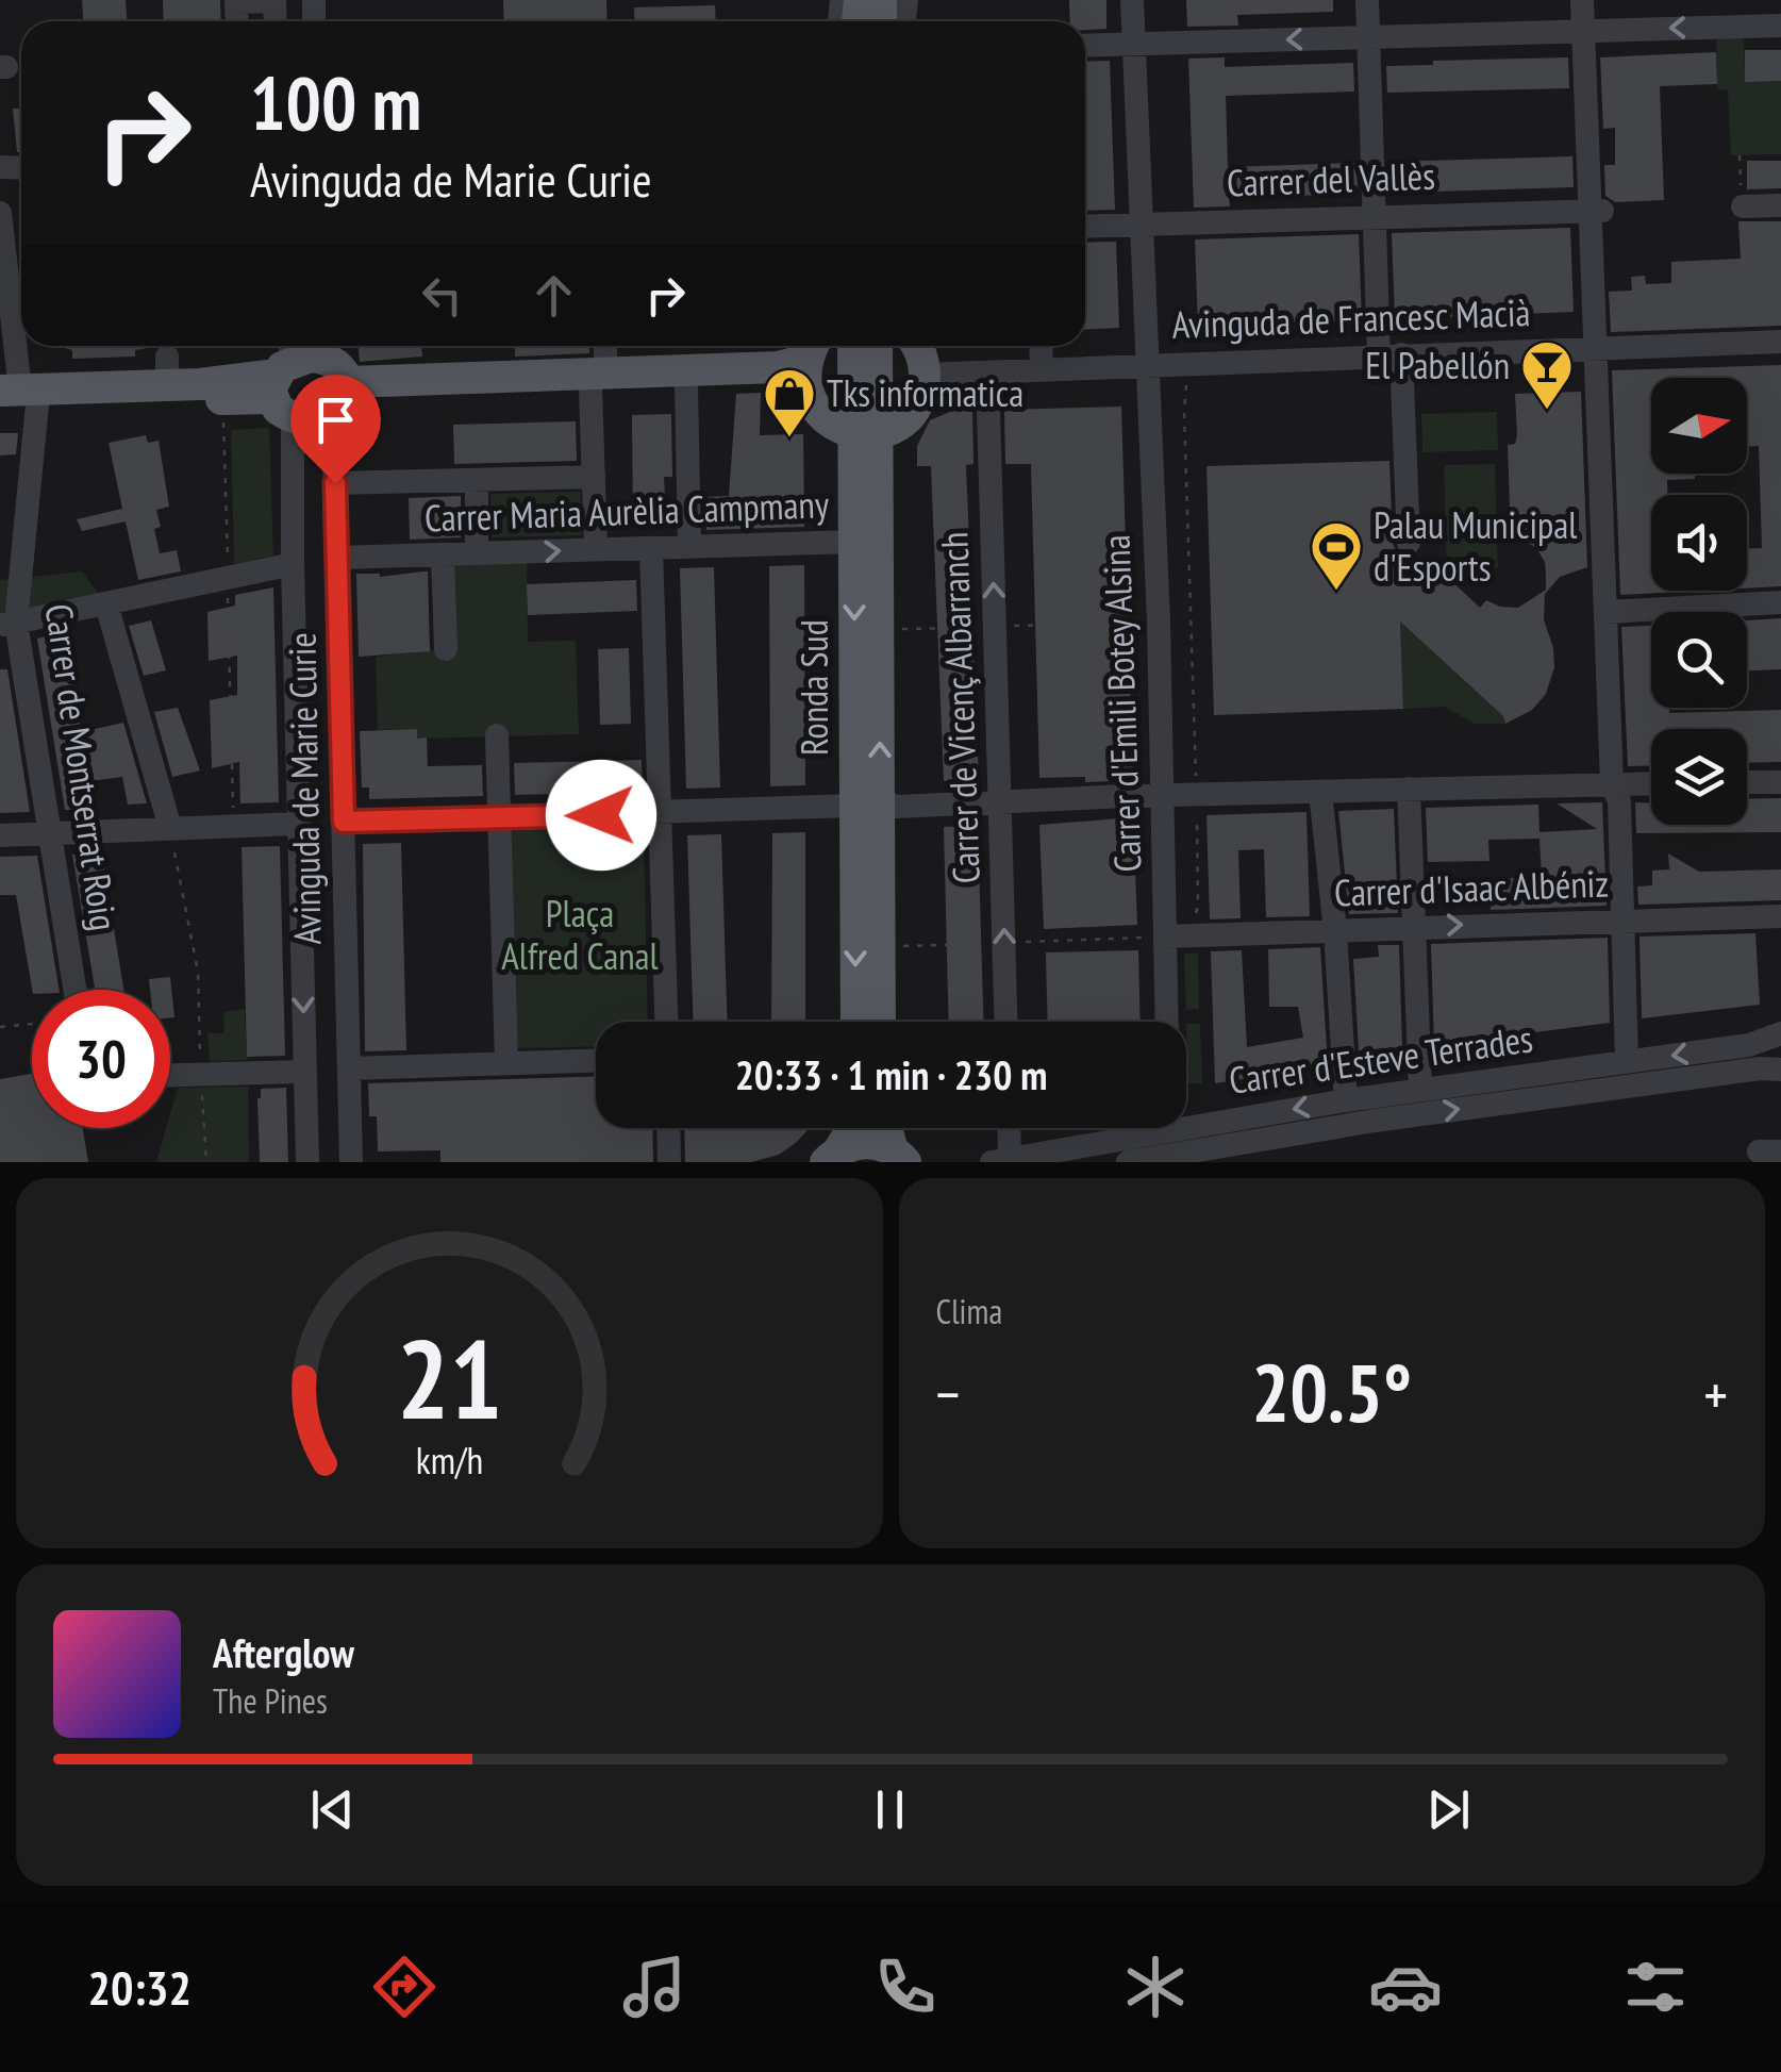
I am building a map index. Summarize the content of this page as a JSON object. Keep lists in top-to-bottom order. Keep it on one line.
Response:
{"streets":{"main road":["Ronda Sud"],"street":["Carrer del Vallès","Avinguda de Francesc Macià","Carrer Maria Aurèlia Campmany","Carrer d'Emili Botey Alsina","Carrer de Vicenç Albarranch","Carrer de Montserrat Roig","Avinguda de Marie Curie","Carrer d'Isaac Albéniz","Carrer d'Esteve Terrades"]},"crossings":[["Carrer del Vallès","Carrer d'Emili Botey Alsina"],["Avinguda de Francesc Macià","Carrer d'Emili Botey Alsina"],["Avinguda de Francesc Macià","Carrer de Vicenç Albarranch"],["Carrer Maria Aurèlia Campmany","Ronda Sud"],["Carrer Maria Aurèlia Campmany","Avinguda de Marie Curie"],["Carrer d'Emili Botey Alsina","Carrer d'Isaac Albéniz"]],"one_way":["Carrer de Vicenç Albarranch"],"parks":["Plaça Alfred Canal"],"places":{"bar":["El Pabellón"],"shop":["Tks informatica"],"sports":["Palau Municipal d'Esports"]},"north":"right","page":{"turn":["100 m","Avinguda de Marie Curie"],"limit":"30","trip":"20:33 · 1 min · 230 m","tile":"Clima","heat":["−","20.5°","+"],"song":["Afterglow","The Pines"],"tabs":"20:32","gauge":["21","km/h"]}}
